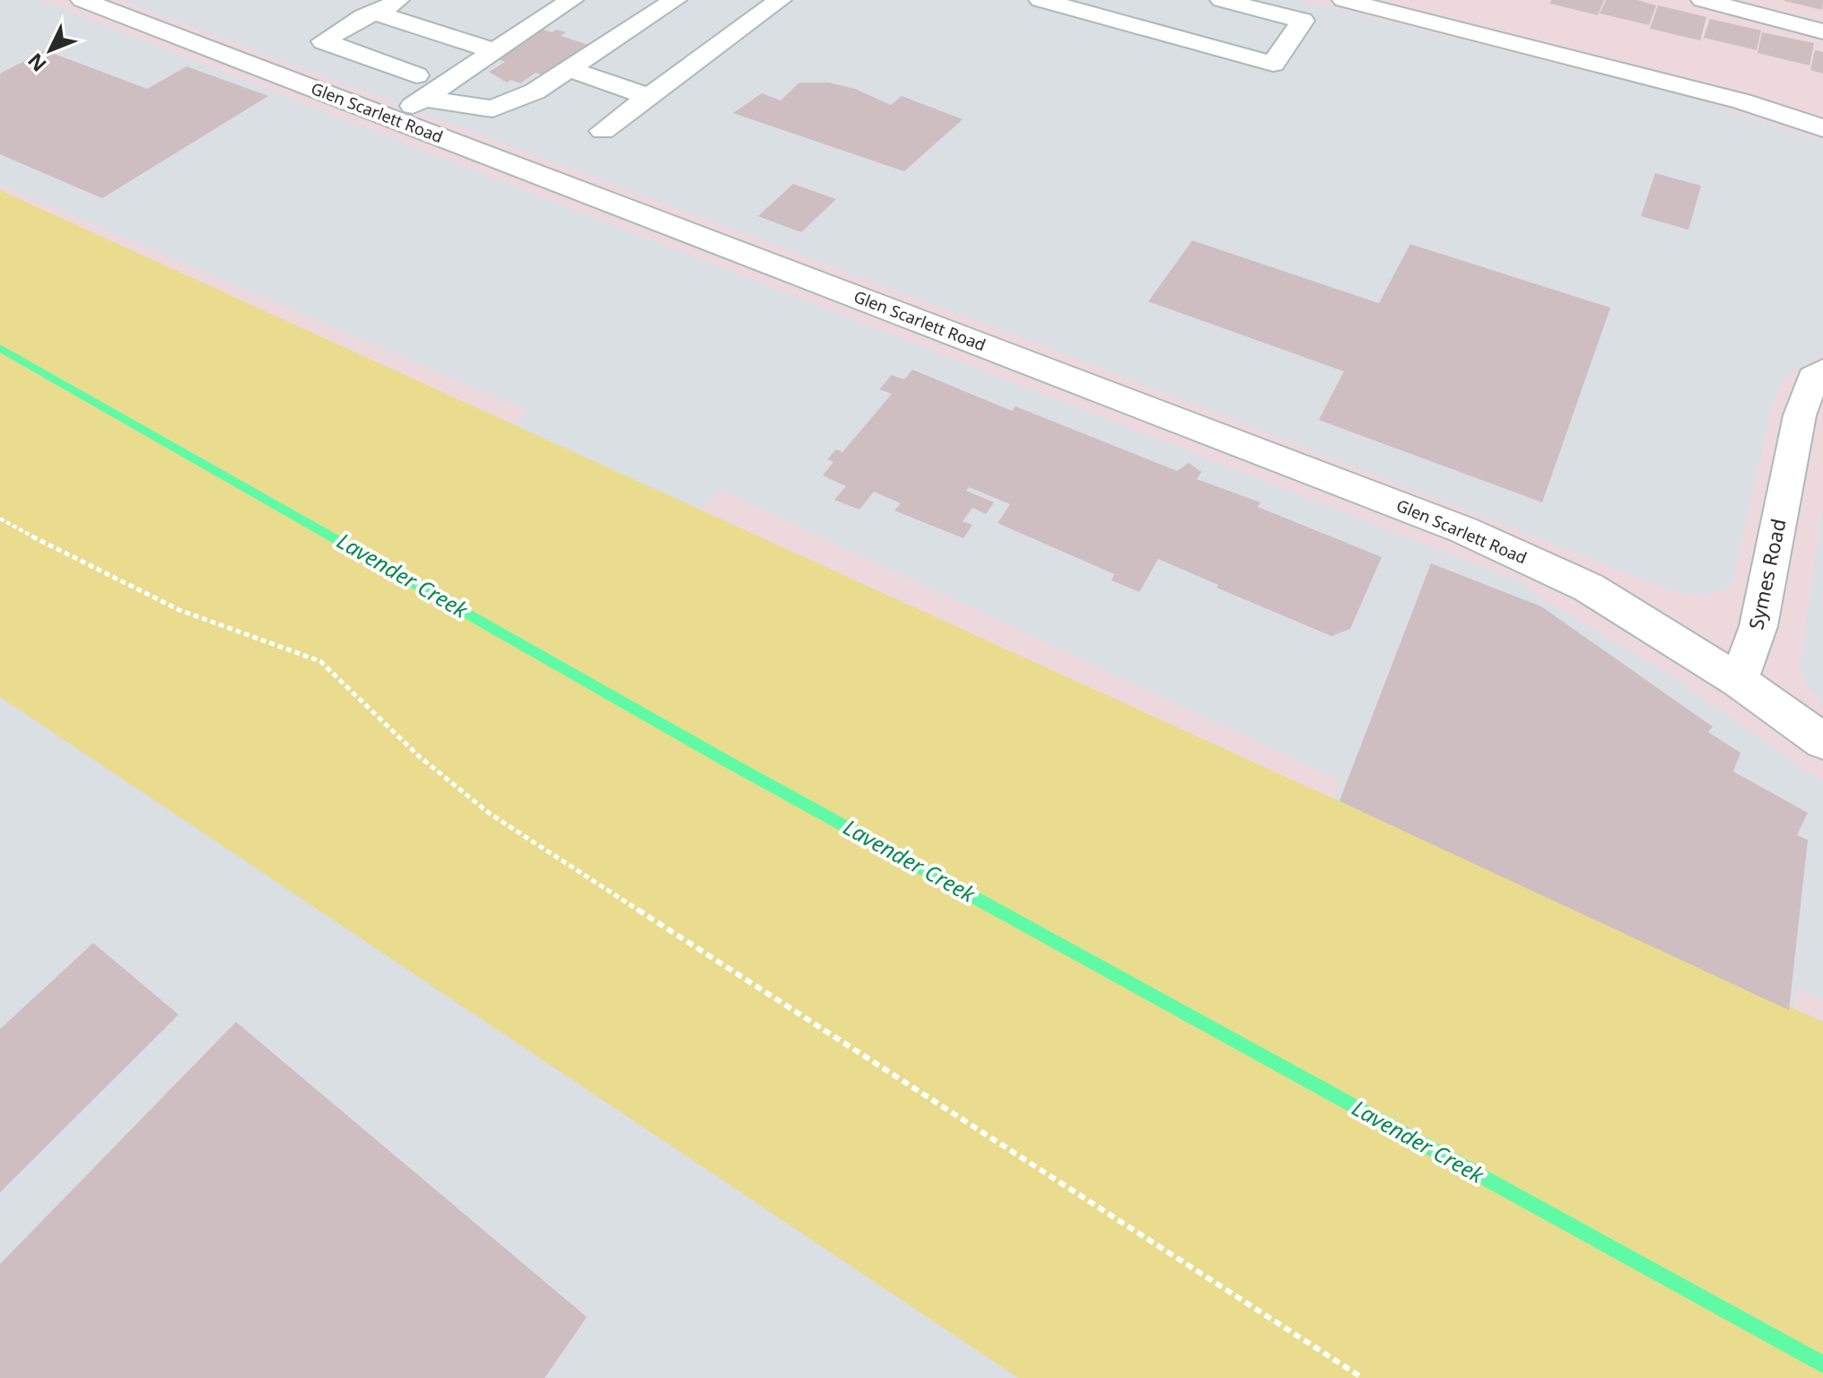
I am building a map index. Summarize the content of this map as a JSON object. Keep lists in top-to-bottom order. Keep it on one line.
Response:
{"streets":{"street":["Glen Scarlett Road","Symes Road"]},"crossings":[["Glen Scarlett Road","Symes Road"]],"water":["Lavender Creek"],"north":"bottom left"}
